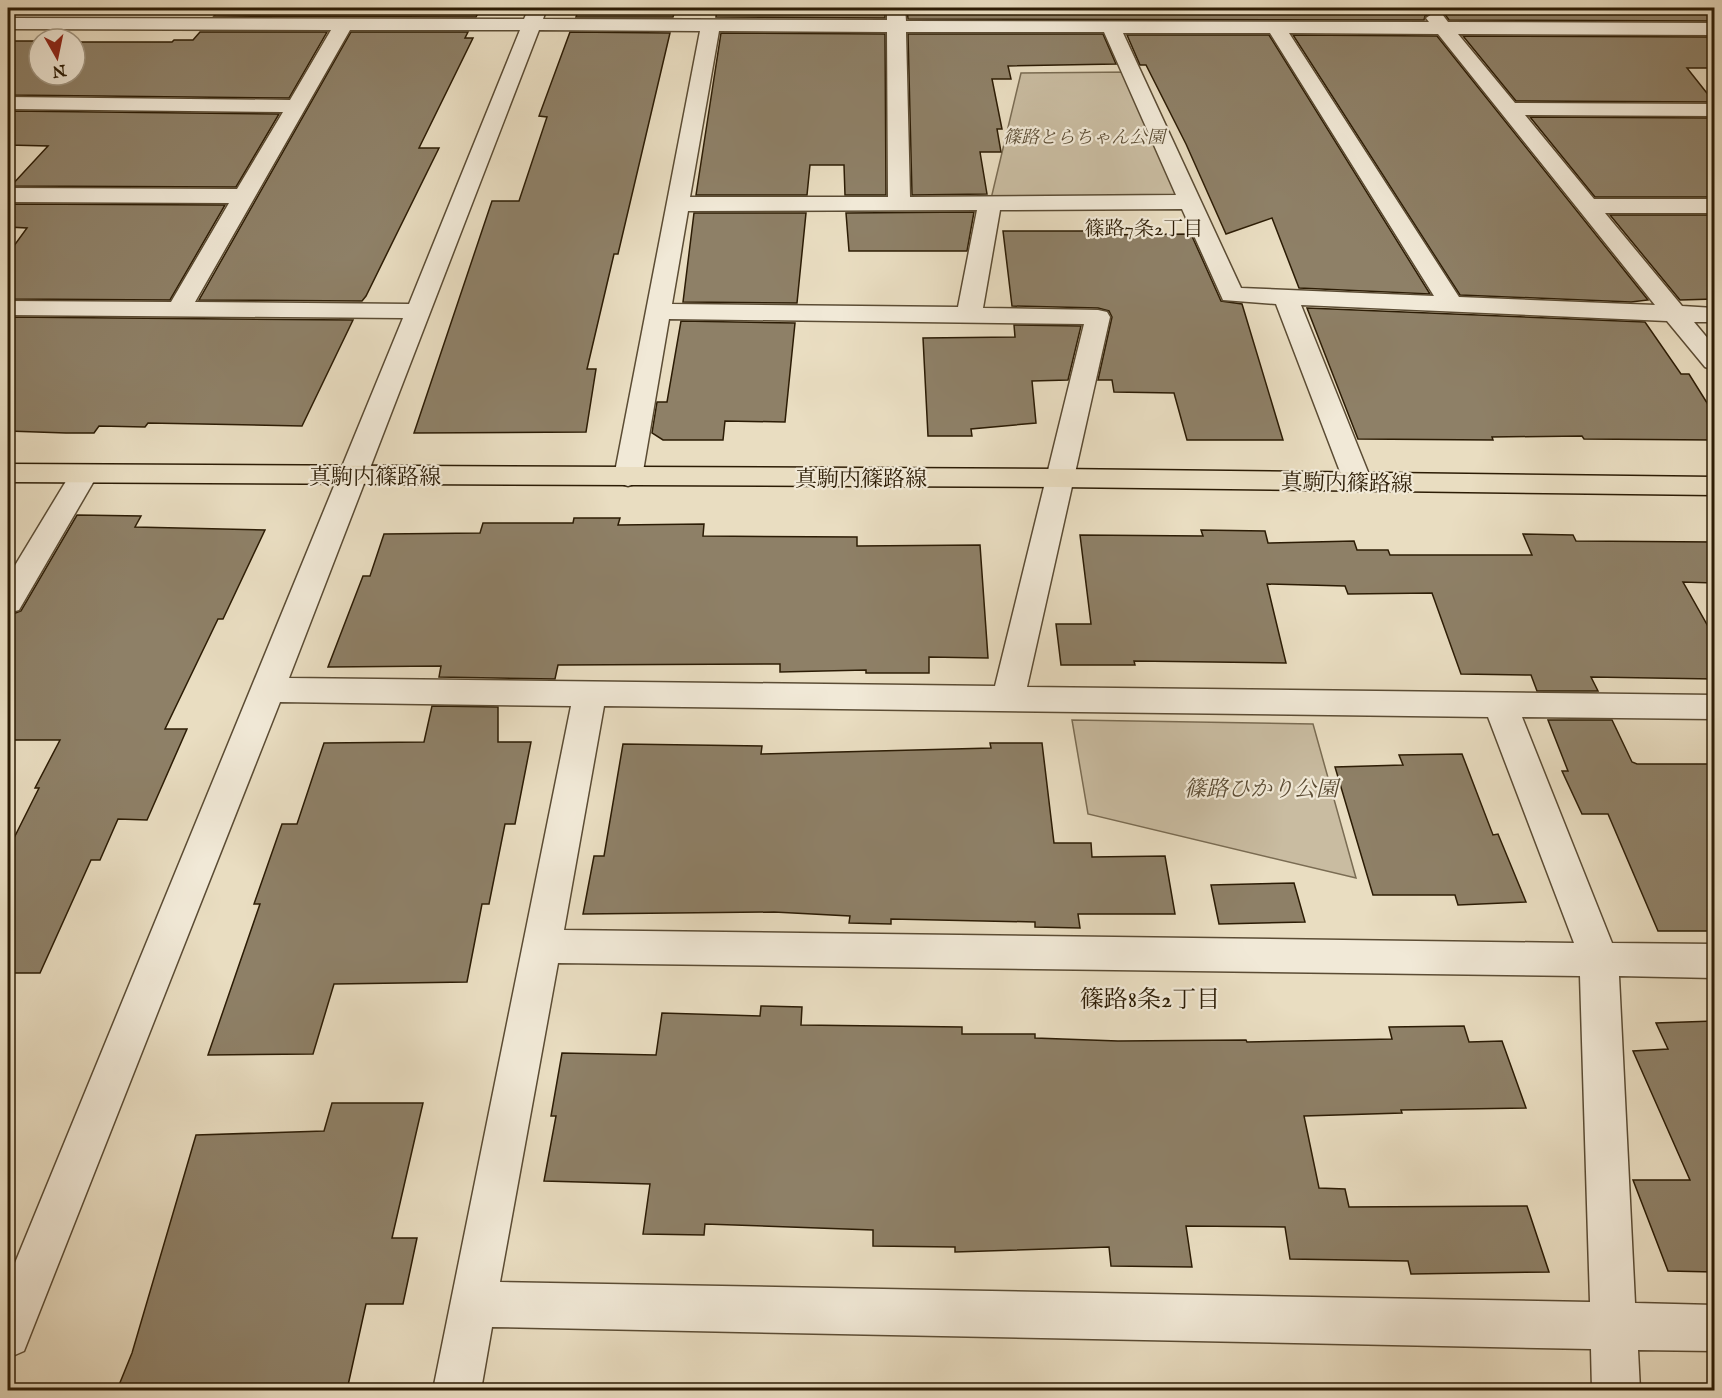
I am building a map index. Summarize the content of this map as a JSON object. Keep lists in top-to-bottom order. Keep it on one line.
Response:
{"streets":{"main road":["真駒内篠路線"]},"districts":["篠路7条2丁目","篠路8条2丁目"],"parks":["篠路とらちゃん公園","篠路ひかり公園"],"north":"bottom"}
